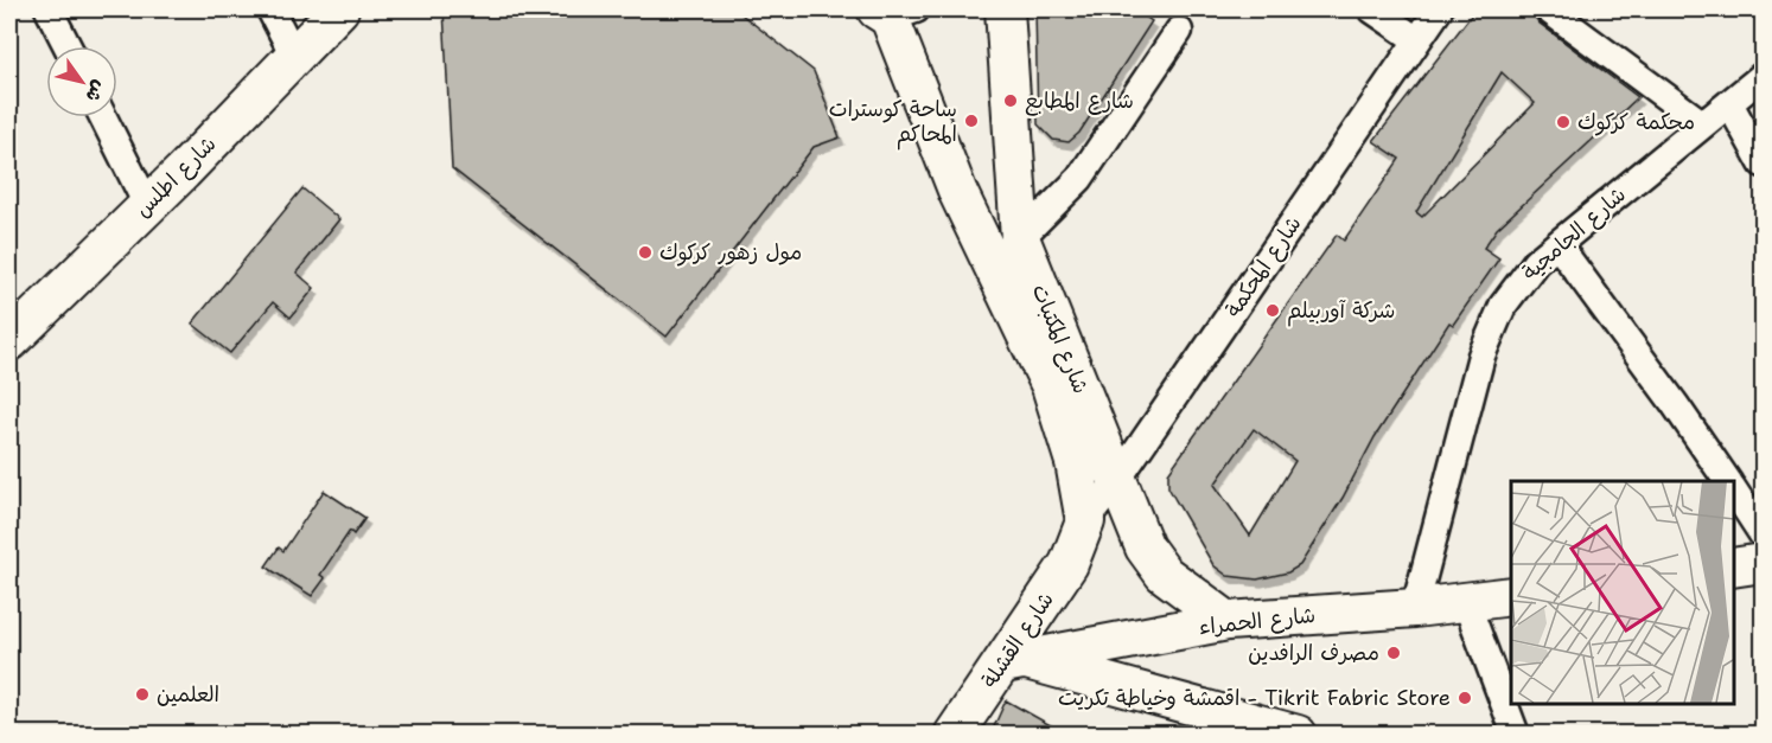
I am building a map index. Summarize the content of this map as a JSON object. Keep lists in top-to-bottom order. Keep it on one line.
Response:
{"streets":{"street":["شارع اطلس","شارع الجامجية","شارع المحكمة","شارع المكتبات","شارع الحمراء","شارع القشلة"]},"crossings":[["شارع الجامجية","شارع الحمراء"],["شارع المحكمة","شارع المكتبات"],["شارع المحكمة","شارع القشلة"],["شارع المكتبات","شارع الحمراء"],["شارع المكتبات","شارع القشلة"],["شارع الحمراء","شارع القشلة"]],"places":["شارع المطابع","ساحة كوسترات المحاكم","محكمة كركوك","مول زهور كركوك","شركة آوربيلم","مصرف الرافدين","العلمين","اقمشة وخياطة تكريت - Tikrit Fabric Store"],"north":"bottom right"}
